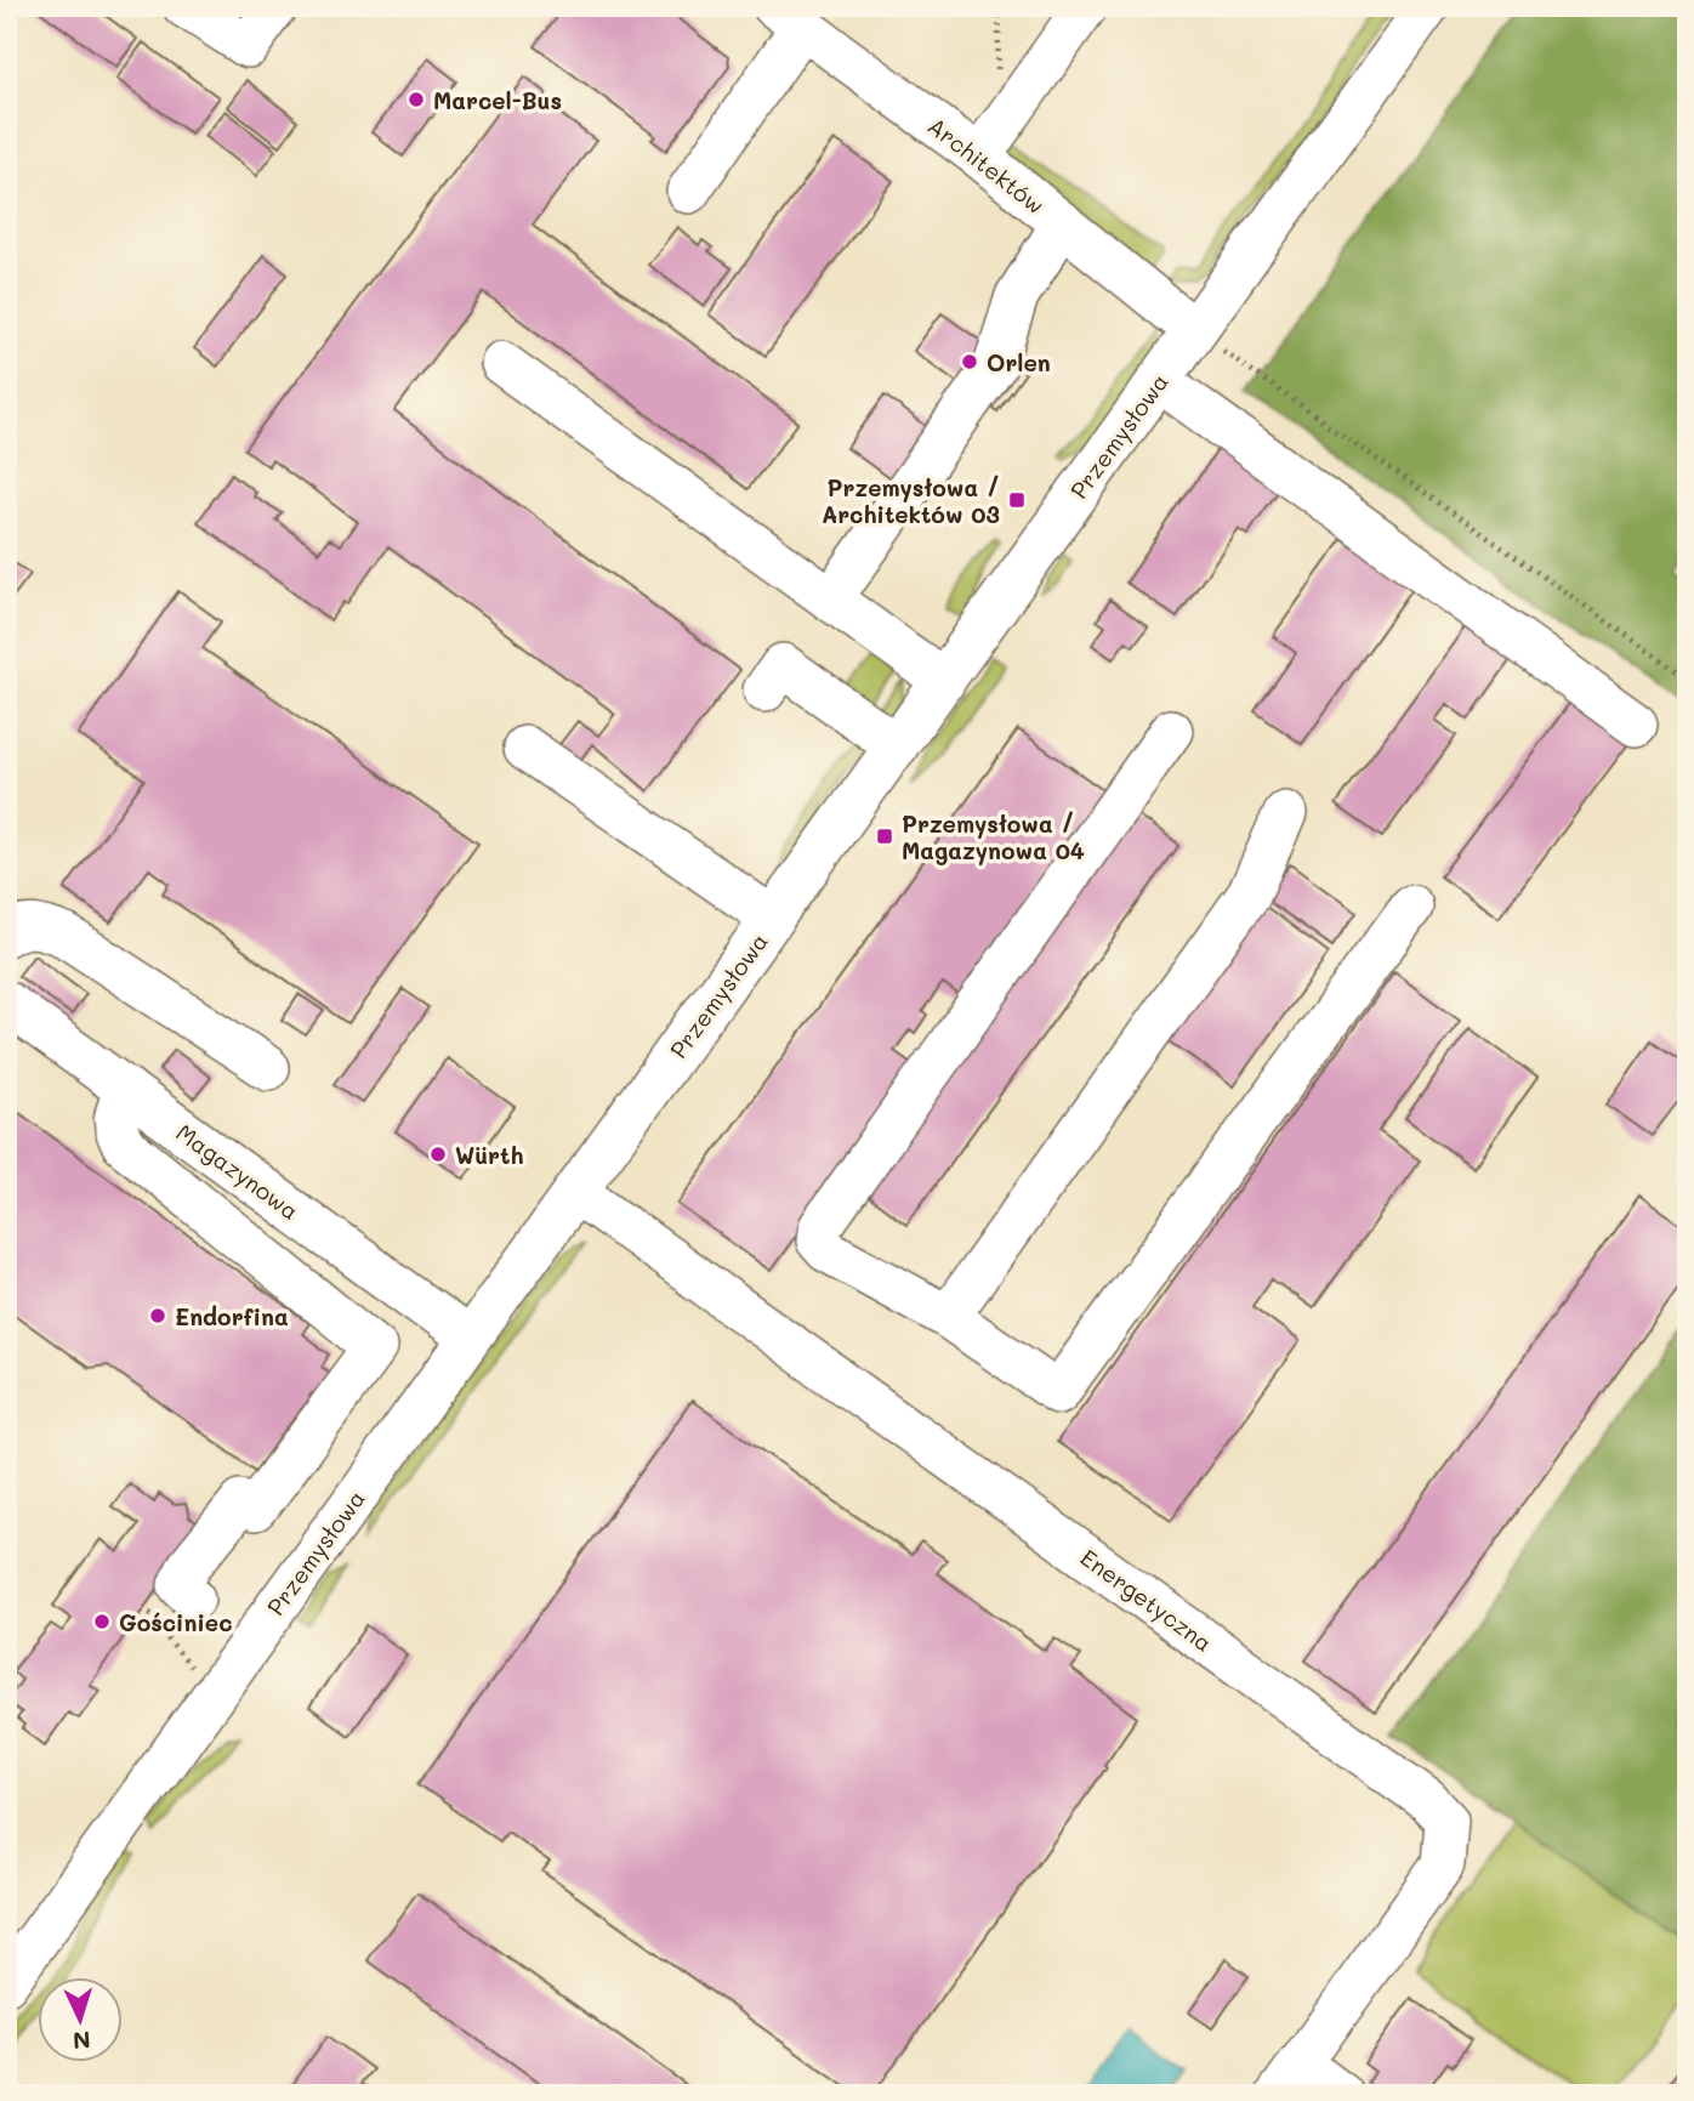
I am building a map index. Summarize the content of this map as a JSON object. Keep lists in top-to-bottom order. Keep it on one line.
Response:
{"streets":{"street":["Architektów","Przemysłowa","Magazynowa","Energetyczna"]},"crossings":[["Architektów","Przemysłowa"],["Przemysłowa","Magazynowa"],["Przemysłowa","Energetyczna"]],"places":{"other":["Marcel-Bus","Orlen","Würth","Endorfina","Gościniec"],"transit":["Przemysłowa / Architektów 03","Przemysłowa / Magazynowa 04"]},"north":"bottom"}
